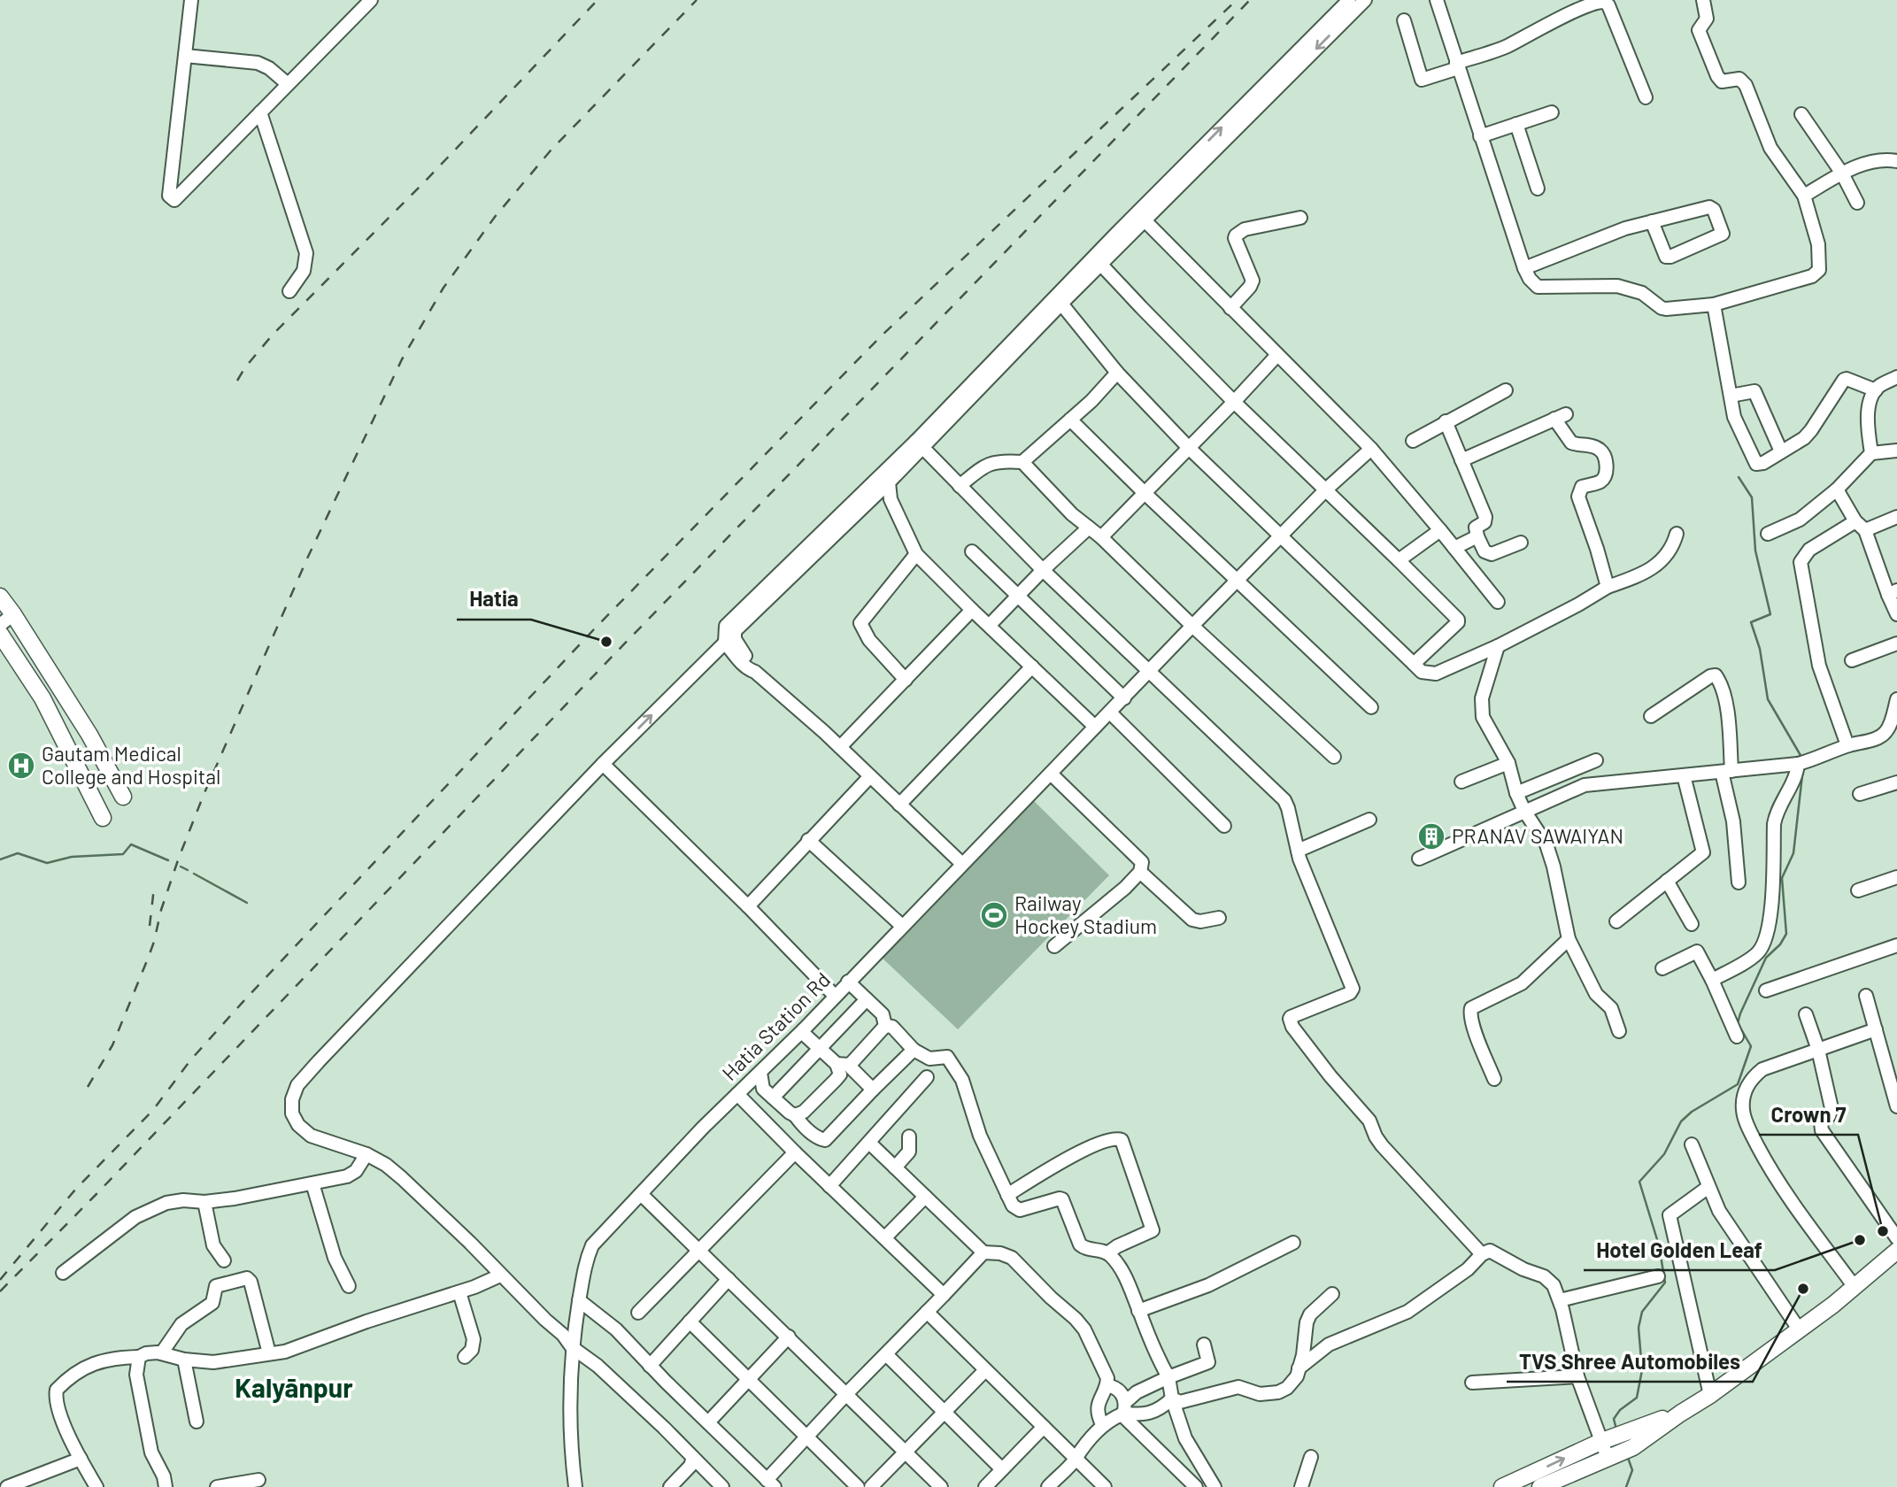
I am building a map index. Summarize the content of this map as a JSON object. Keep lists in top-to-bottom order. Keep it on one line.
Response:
{"streets":{"street":["Hatia Station Rd"]},"districts":["Kalyānpur"],"places":{"other":["Hatia","Crown 7","Hotel Golden Leaf","TVS Shree Automobiles"],"hospital":["Gautam Medical College and Hospital"],"building":["PRANAV SAWAIYAN"],"sports":["Railway Hockey Stadium"]}}
